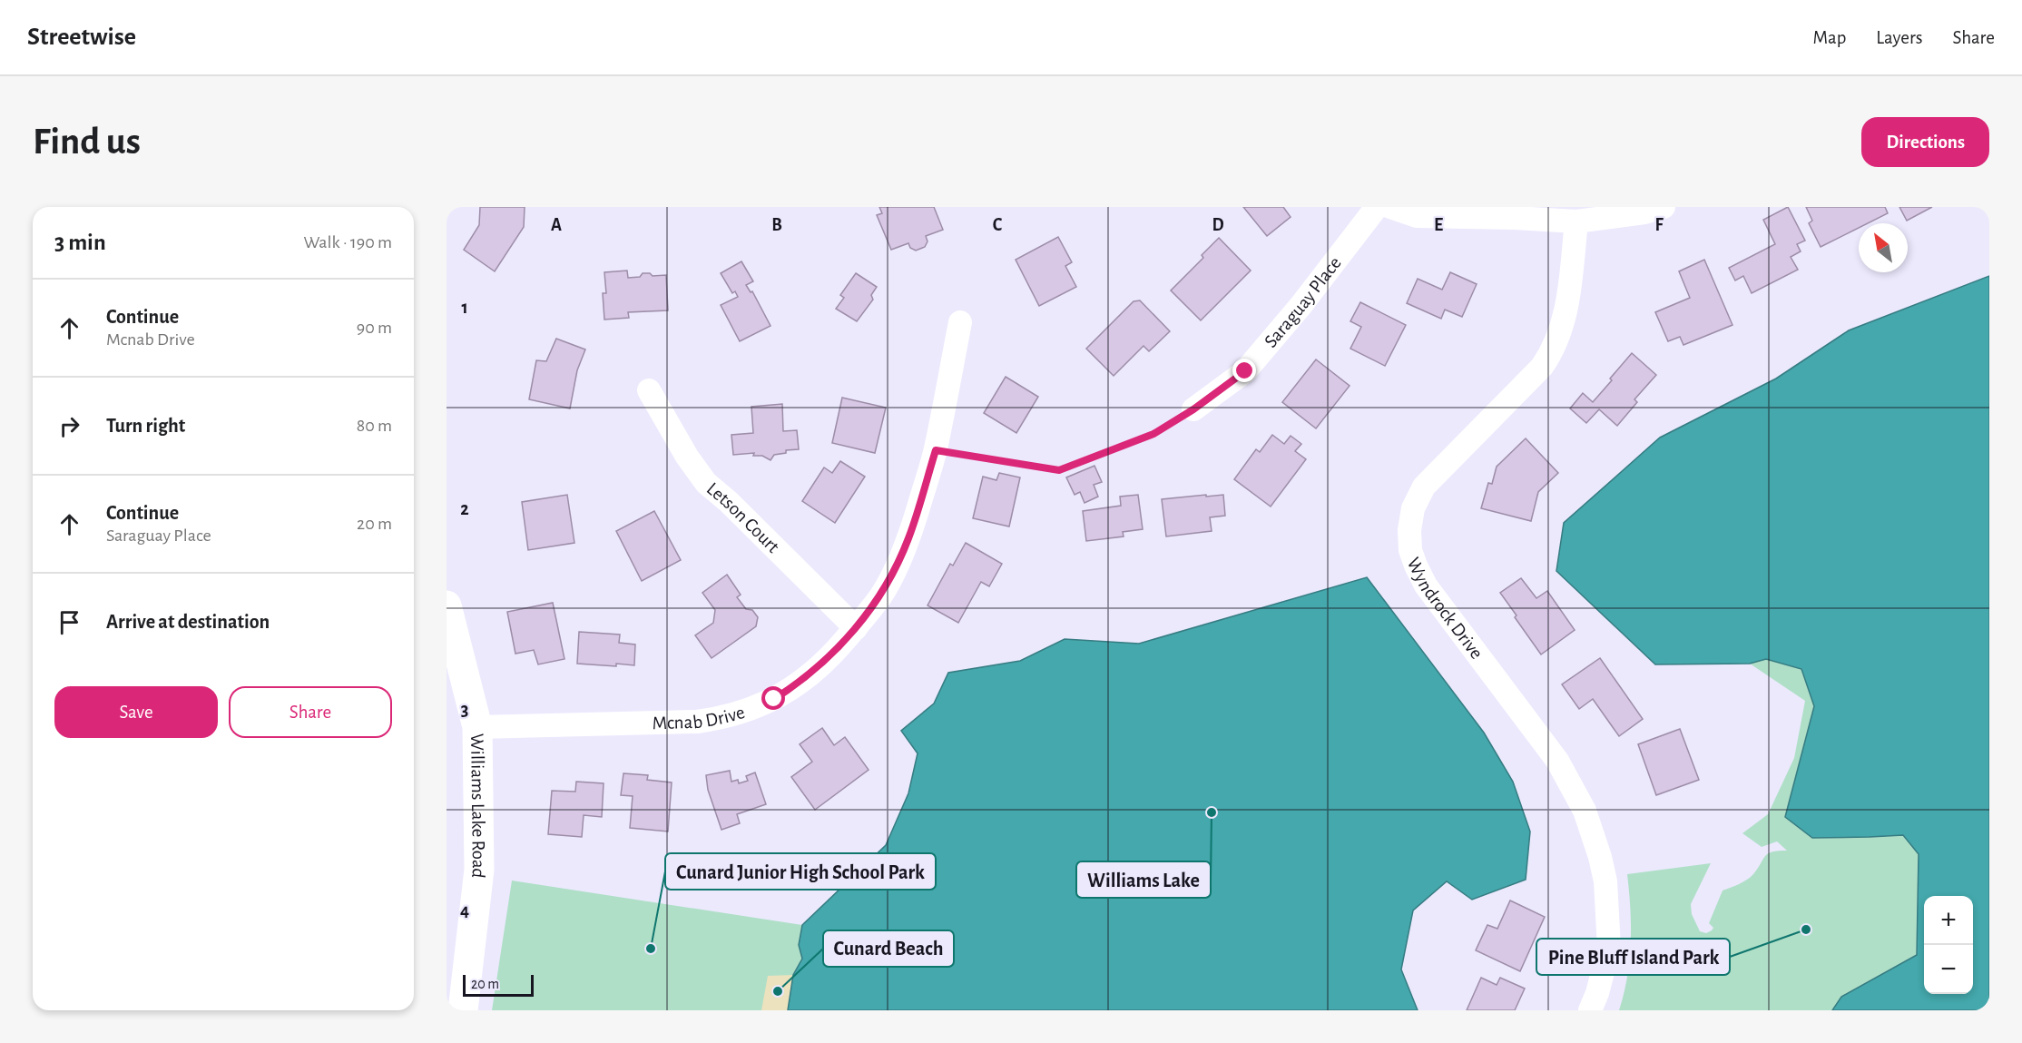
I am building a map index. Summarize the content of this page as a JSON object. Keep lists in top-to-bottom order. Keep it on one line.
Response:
{"streets":{"main road":["Williams Lake Road"],"street":["Saraguay Place","Letson Court","Wyndrock Drive","Mcnab Drive"]},"crossings":[["Letson Court","Mcnab Drive"],["Mcnab Drive","Williams Lake Road"]],"places":["Williams Lake","Pine Bluff Island Park","Cunard Junior High School Park","Cunard Beach"],"scale_bar":"20 m","north":"top left","page":{"header":"Streetwise","nav":["Map","Layers","Share"],"buttons":["Directions",["Save","Share"]],"title":"Find us","heading":["3 min","Walk · 190 m"],"list":[["Continue","Mcnab Drive","90 m"],["Turn right","80 m"],["Continue","Saraguay Place","20 m"],"Arrive at destination"],"map_buttons":["+","−"],"scale":"20 m"},"grid":{"columns":["A","B","C","D","E","F"],"rows":["1","2","3","4"]}}
